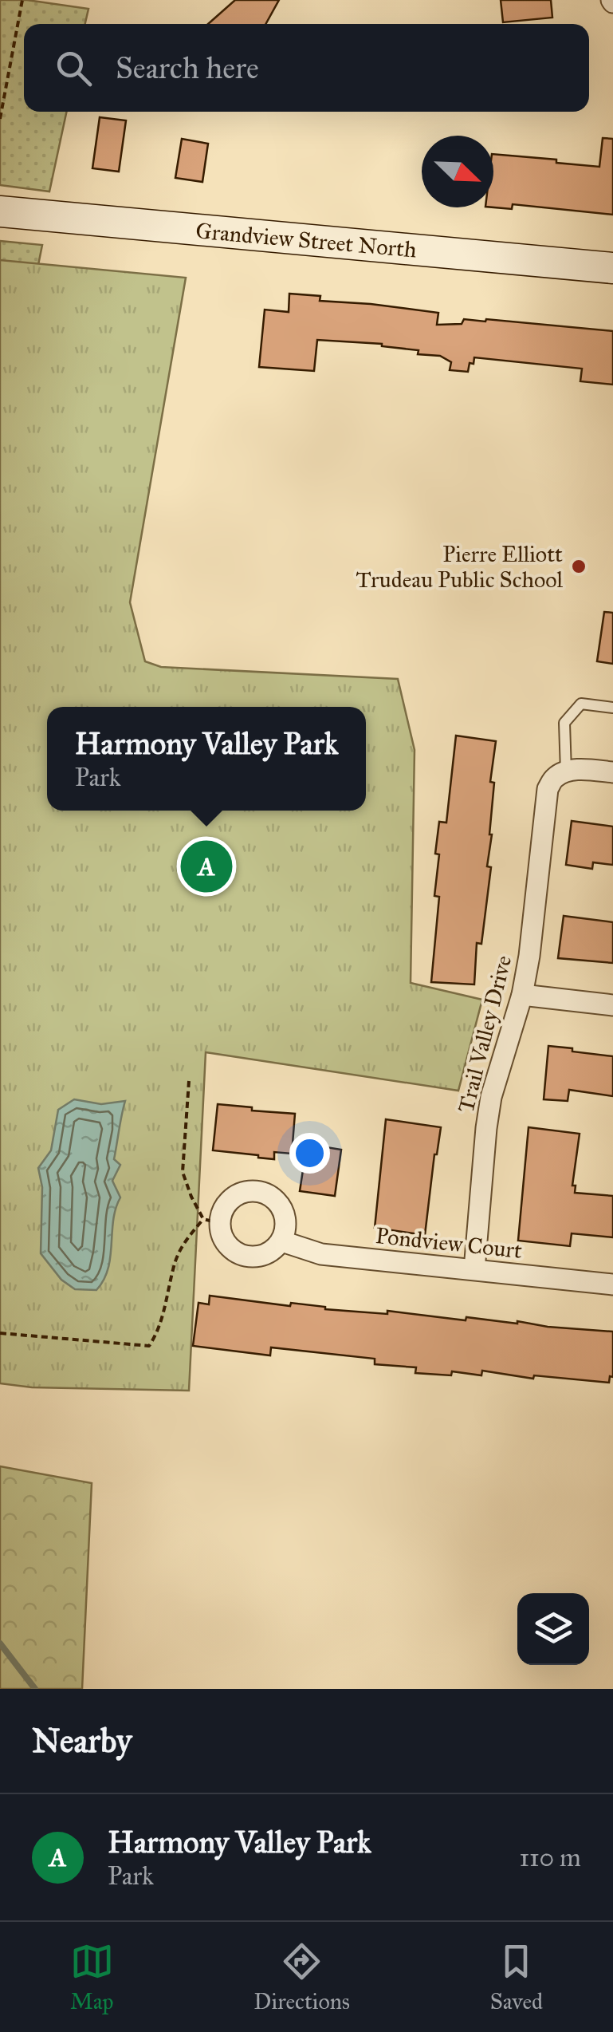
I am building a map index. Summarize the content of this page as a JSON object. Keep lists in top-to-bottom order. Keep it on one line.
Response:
{"streets":{"street":["Grandview Street North","Trail Valley Drive","Pondview Court"]},"crossings":[["Trail Valley Drive","Pondview Court"]],"places":["Pierre Elliott Trudeau Public School"],"north":"bottom right","page":{"search":"Search here","popup":["Harmony Valley Park","Park"],"pins":"A","heading":"Nearby","list":[{"mark":"A","name":"Harmony Valley Park","note":"Park","value":"110 m"}],"nav":["Map","Directions","Saved"]}}
